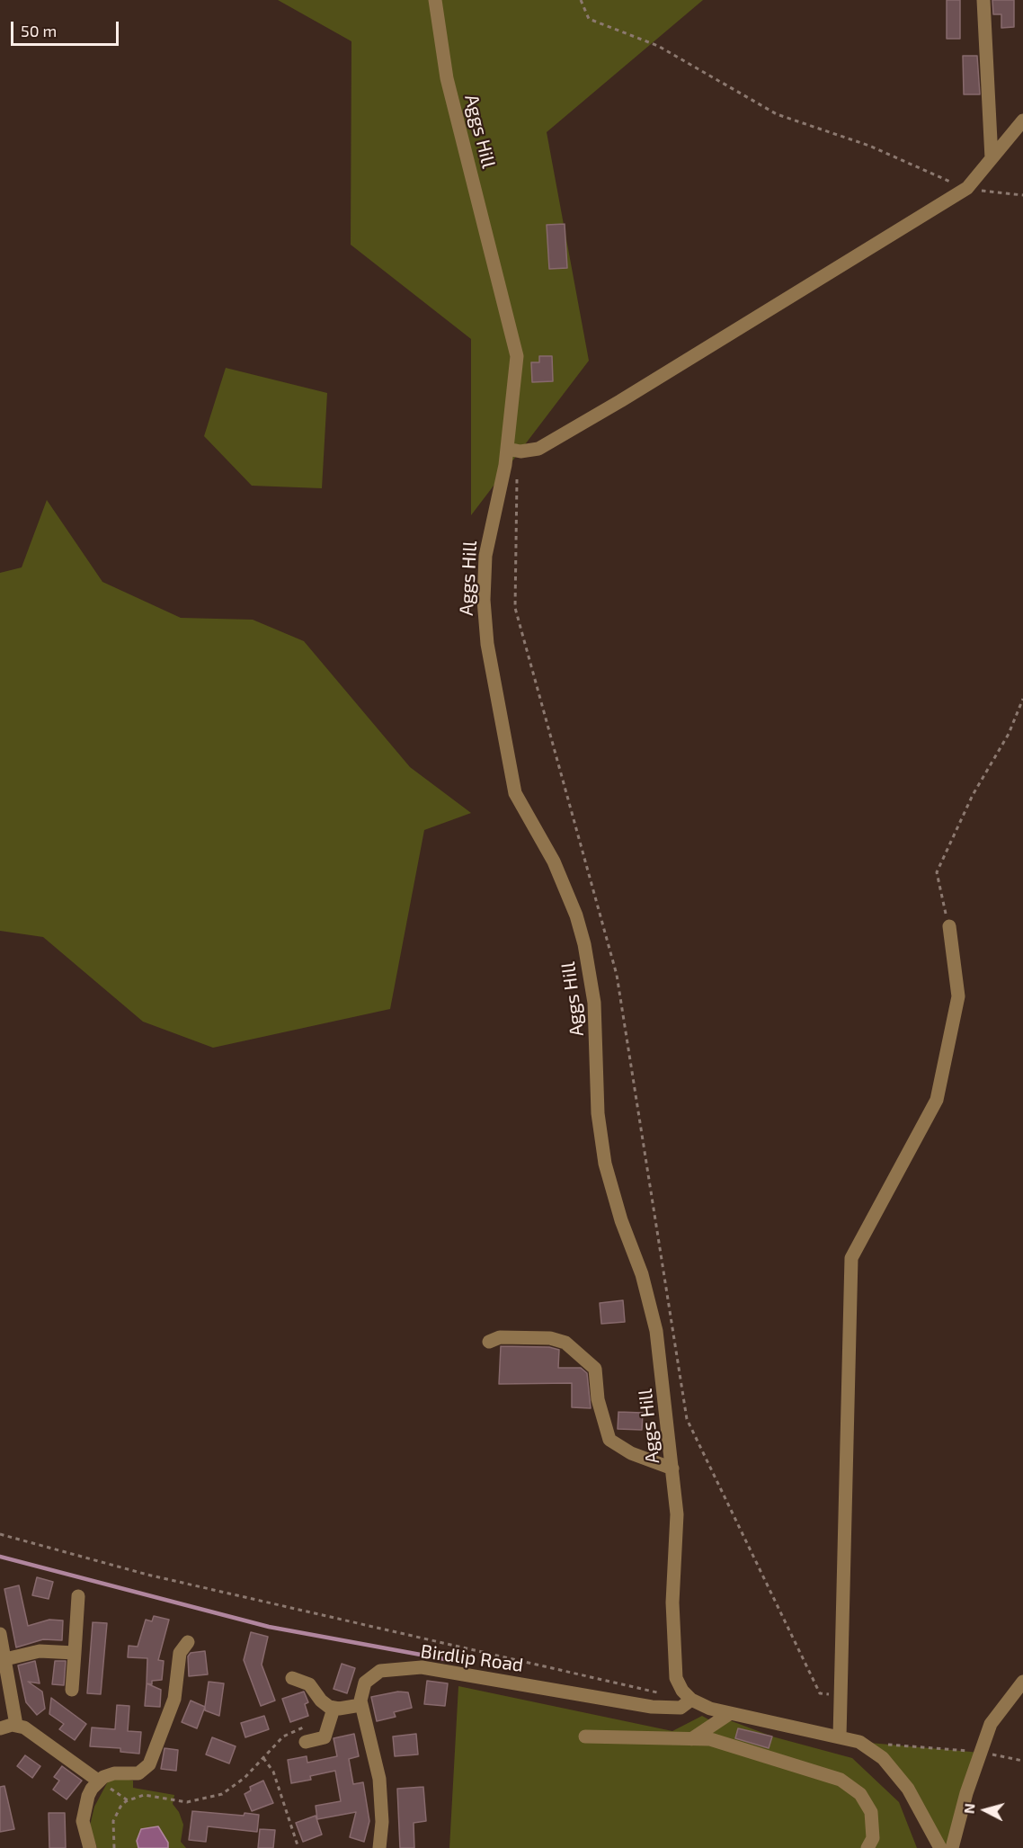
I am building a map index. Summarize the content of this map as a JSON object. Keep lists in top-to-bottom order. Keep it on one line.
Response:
{"streets":{"street":["Aggs Hill","Birdlip Road"]},"crossings":[["Aggs Hill","Birdlip Road"]],"scale_bar":"50 m","north":"left"}
